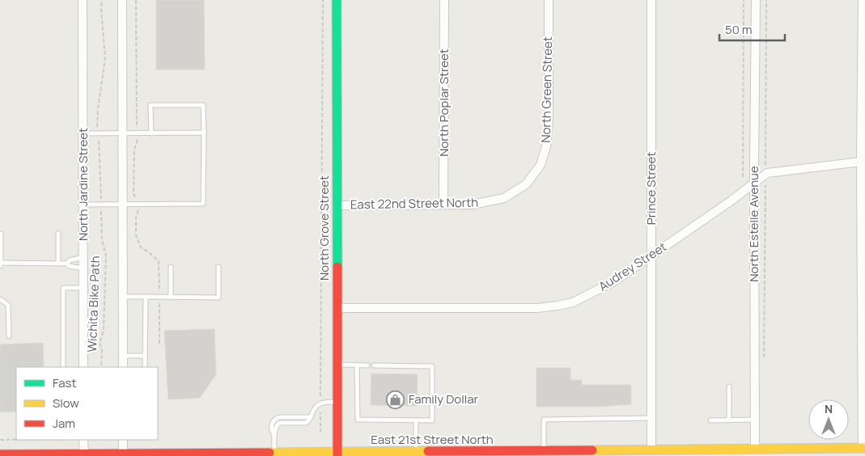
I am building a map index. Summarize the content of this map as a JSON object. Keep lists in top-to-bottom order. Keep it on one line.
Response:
{"streets":{"main road":["North Grove Street","East 21st Street North"],"street":["North Green Street","North Poplar Street","North Jardine Street","Prince Street","East 22nd Street North","North Estelle Avenue","Audrey Street"],"path":["Wichita Bike Path"]},"crossings":[["North Green Street","East 22nd Street North"],["North Poplar Street","East 22nd Street North"],["Prince Street","Audrey Street"],["Prince Street","East 21st Street North"],["East 22nd Street North","North Grove Street"],["North Estelle Avenue","Audrey Street"],["North Estelle Avenue","East 21st Street North"],["North Grove Street","Audrey Street"],["North Grove Street","East 21st Street North"]],"places":{"shop":["Family Dollar"]},"legend":["Fast","Slow","Jam"],"scale_bar":"50 m","north":"top"}
